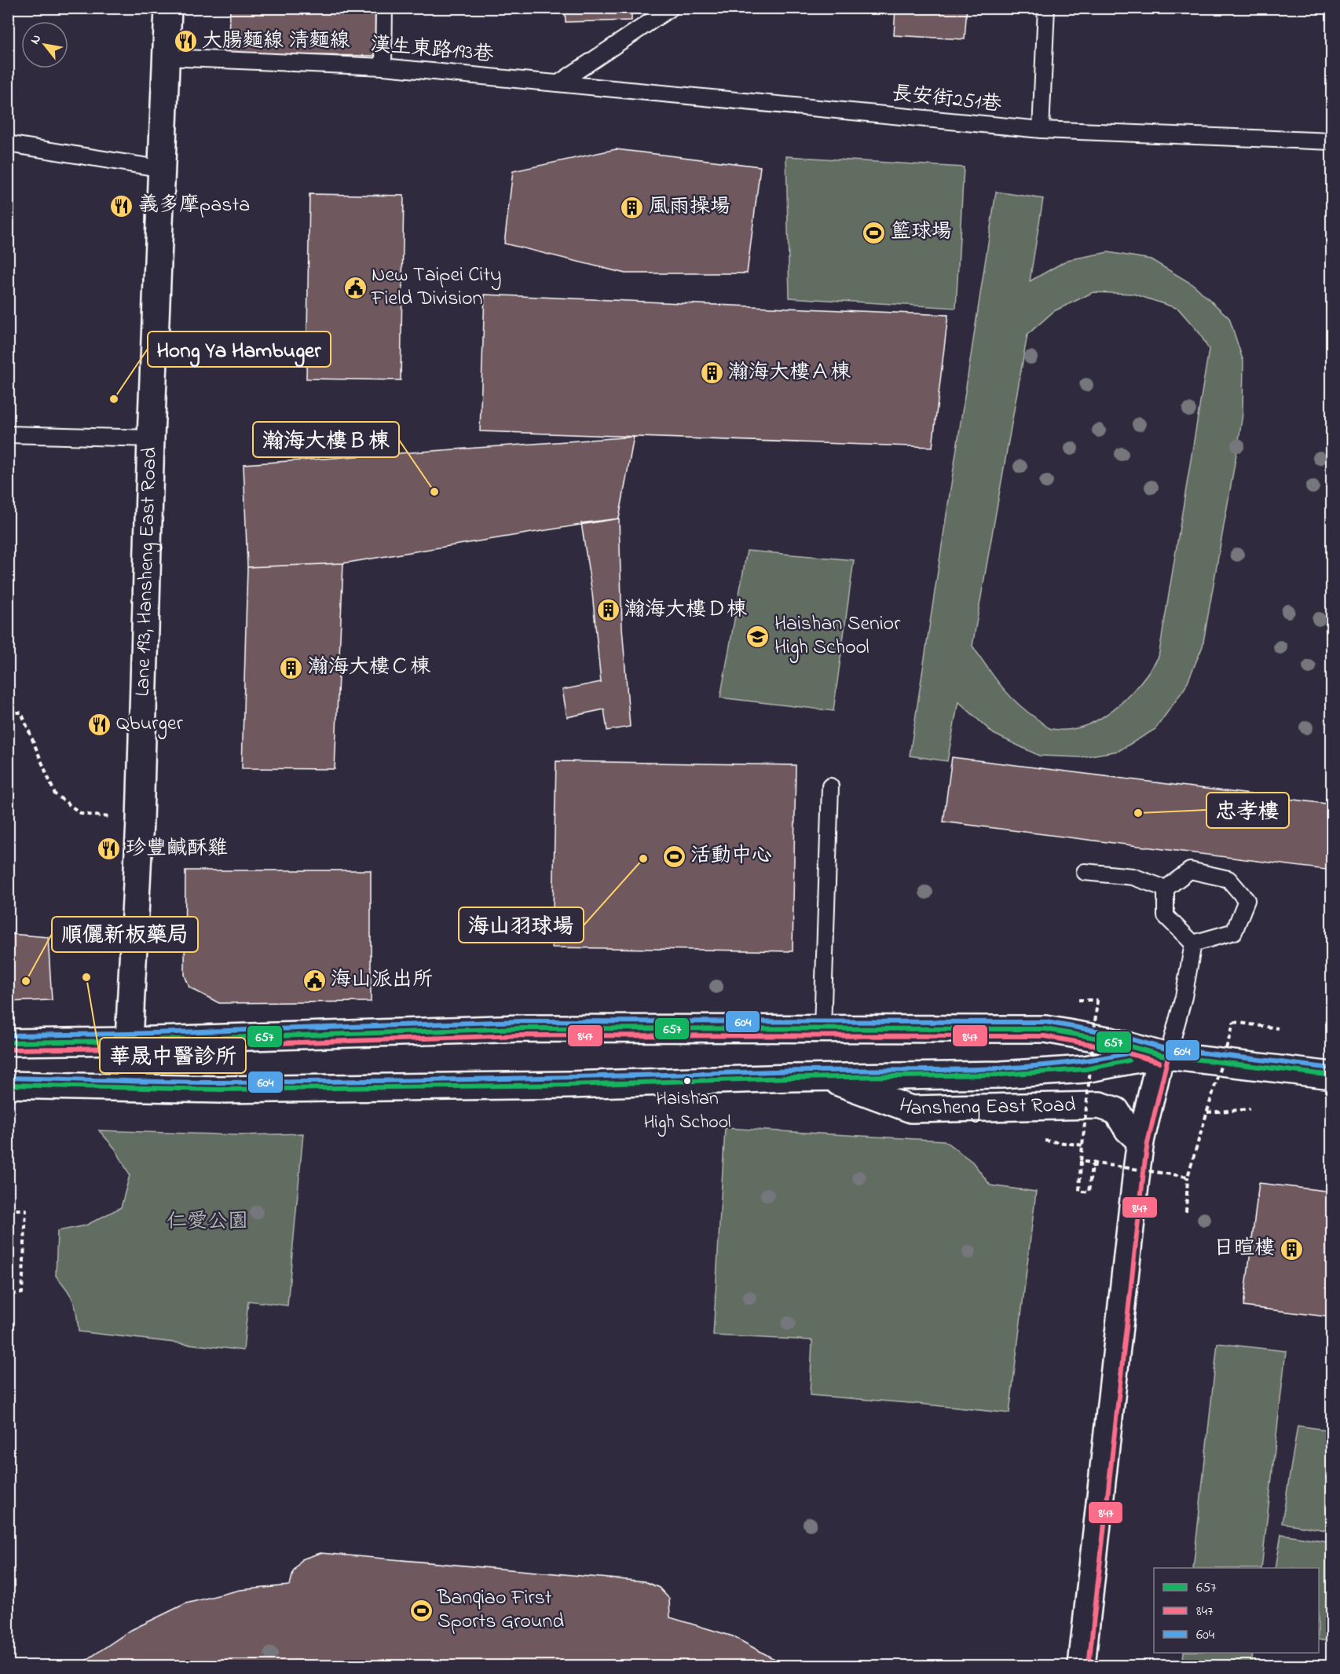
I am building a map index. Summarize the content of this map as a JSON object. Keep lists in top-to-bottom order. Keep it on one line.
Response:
{"streets":{"street":["Lane 193, Hansheng East Road","Hansheng East Road"],"lane":["漢生東路193巷","長安街251巷"]},"crossings":[["漢生東路193巷","長安街251巷"],["漢生東路193巷","Lane 193, Hansheng East Road"],["Lane 193, Hansheng East Road","Hansheng East Road"]],"parks":["仁愛公園"],"places":{"restaurant":["大腸麵線 清麵線","義多摩pasta","Qburger","珍豐鹹酥雞"],"building":["風雨操場","瀚海大樓Ａ棟","瀚海大樓Ｄ棟","瀚海大樓Ｃ棟","日暄樓"],"sports":["籃球場","活動中心","Banqiao First Sports Ground"],"public building":["New Taipei City Field Division","海山派出所"],"other":["Hong Ya Hambuger","瀚海大樓Ｂ棟","忠孝樓","海山羽球場","華晟中醫診所","順儷新板藥局","Haishan High School"],"school or university":["Haishan Senior High School"]},"lines":["transit line 604","transit line 657","transit line 847"],"legend":["657","847","604"],"north":"top left"}
